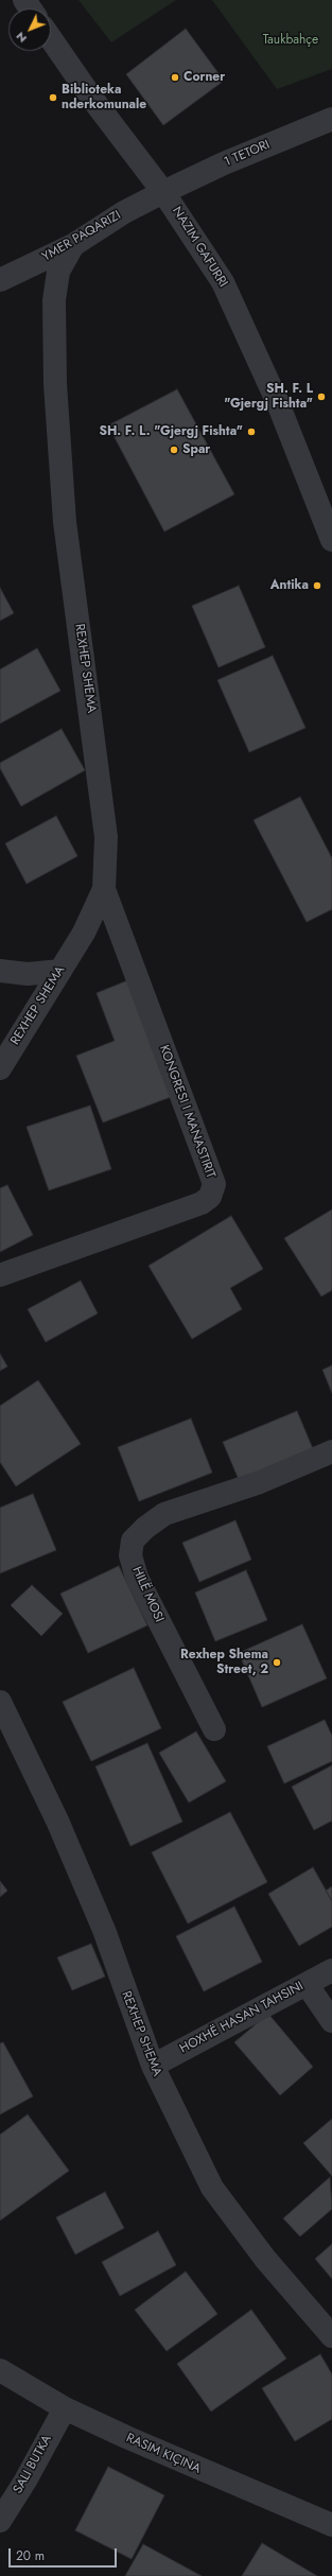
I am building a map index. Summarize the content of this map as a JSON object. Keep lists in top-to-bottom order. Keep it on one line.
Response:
{"streets":{"street":["1 TETORI","YMER PAQARIZI","NAZIM GAFURRI","REXHEP SHEMA","KONGRESI I MANASTIRIT","HILË MOSI","HOXHË HASAN TAHSINI","RASIM KIÇINA","SALI BUTKA"]},"crossings":[["1 TETORI","YMER PAQARIZI"],["1 TETORI","NAZIM GAFURRI"],["YMER PAQARIZI","NAZIM GAFURRI"],["YMER PAQARIZI","REXHEP SHEMA"],["REXHEP SHEMA","KONGRESI I MANASTIRIT"],["REXHEP SHEMA","HOXHË HASAN TAHSINI"],["RASIM KIÇINA","SALI BUTKA"]],"parks":["Taukbahçe"],"places":["Corner","Biblioteka nderkomunale","SH. F. L \"Gjergj Fishta\"","SH. F. L. \"Gjergj Fishta\"","Spar","Antika","Rexhep Shema Street, 2"],"scale_bar":"20 m","north":"bottom left"}
